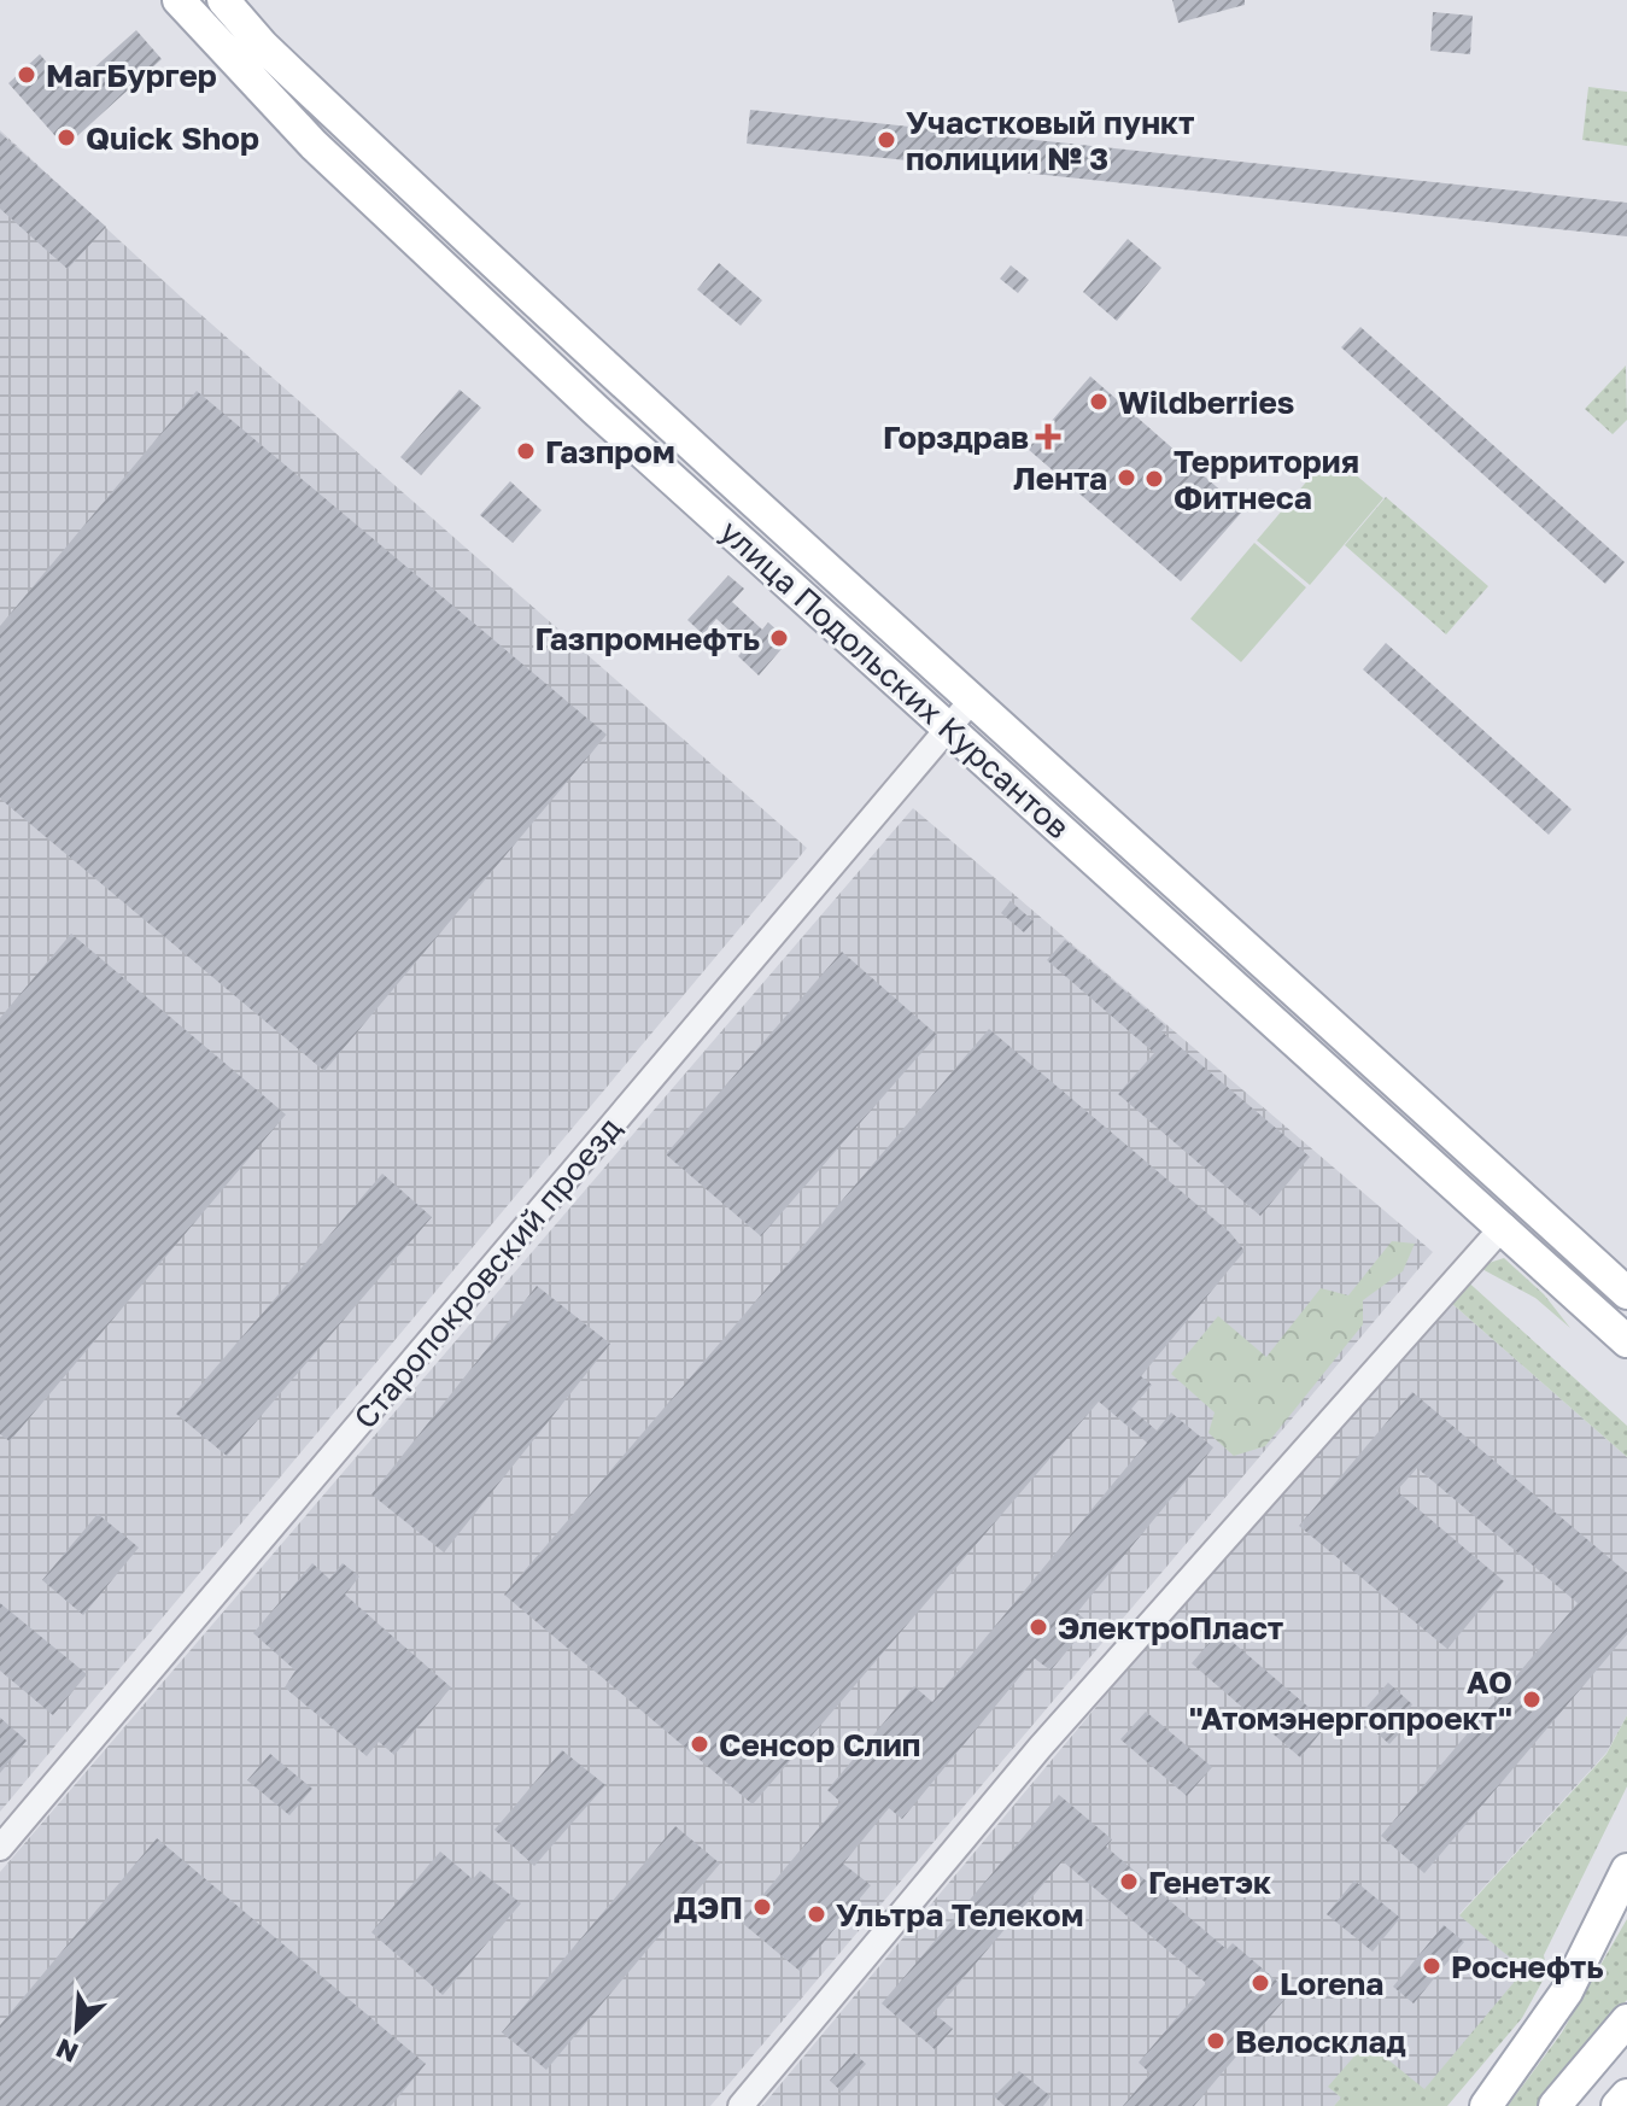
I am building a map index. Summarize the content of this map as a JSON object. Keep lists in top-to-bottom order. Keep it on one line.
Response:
{"streets":{"main road":["улица Подольских Курсантов"],"street":["Старопокровский проезд"]},"crossings":[["улица Подольских Курсантов","Старопокровский проезд"]],"places":{"other":["МагБургер","Quick Shop","Участковый пункт полиции № 3","Wildberries","Газпром","Лента","Территория Фитнеса","Газпромнефть","ЭлектроПласт","АО \"Атомэнергопроект\"","Сенсор Слип","Генетэк","ДЭП","Ультра Телеком","Роснефть","Lorena","Велосклад"],"health":["Горздрав"]},"north":"bottom left"}
